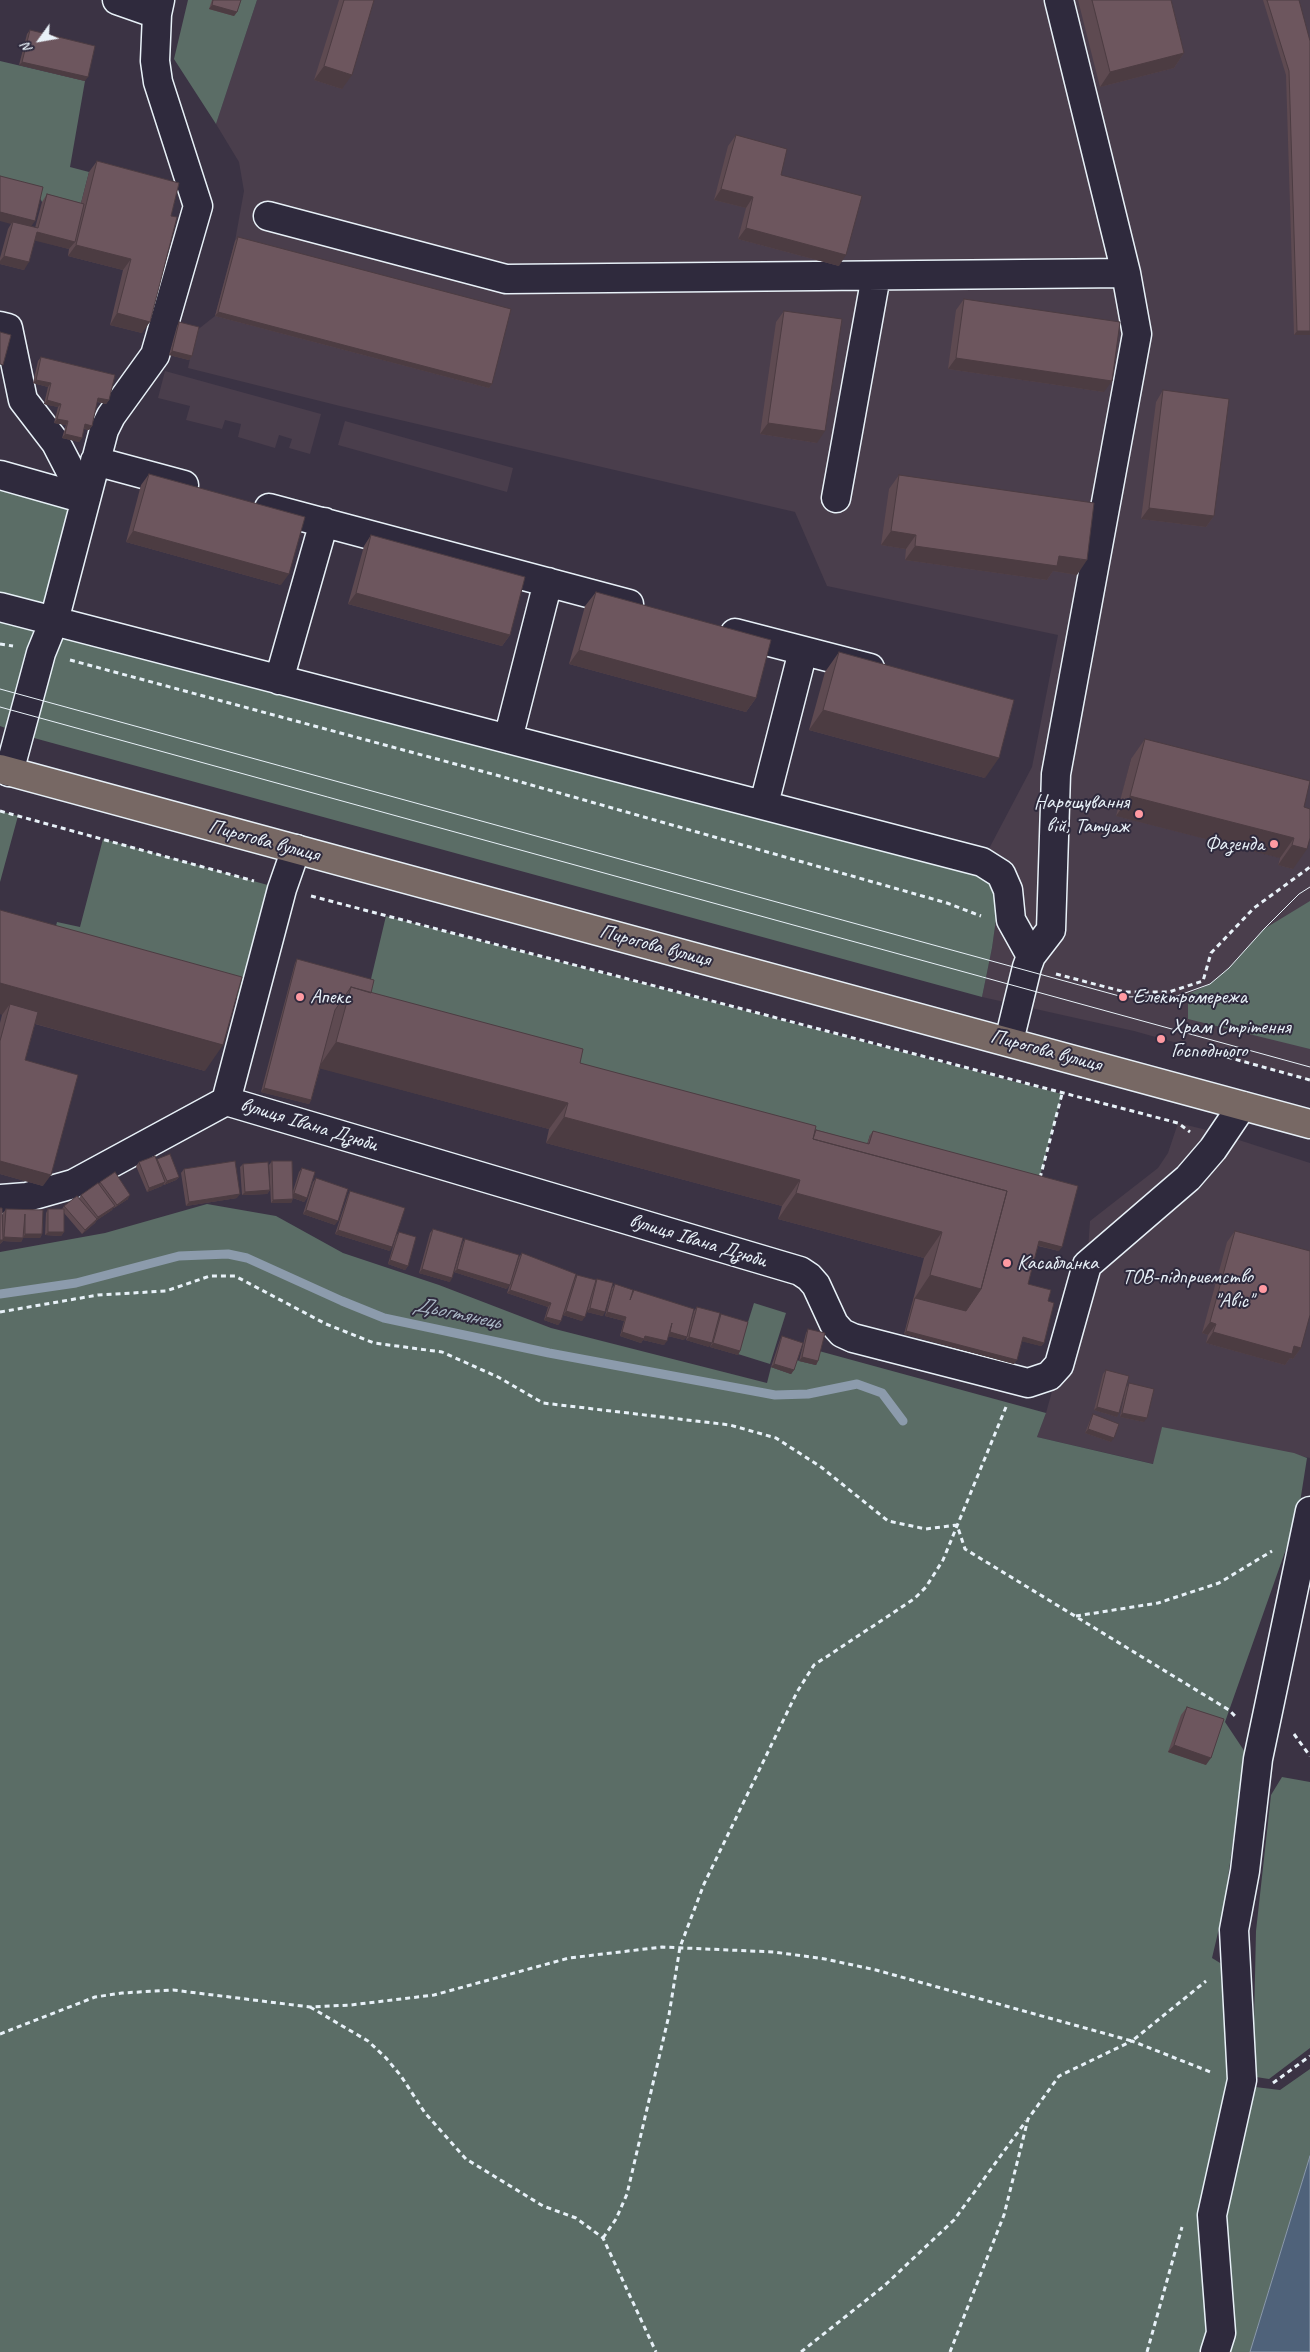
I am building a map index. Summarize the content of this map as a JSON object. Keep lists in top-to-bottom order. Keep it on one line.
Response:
{"streets":{"main road":["Пирогова вулиця"],"street":["вулиця Івана Дзюби"]},"crossings":[["Пирогова вулиця","вулиця Івана Дзюби"]],"water":["Дьогтянець"],"places":["Нарощування вій, Татуаж","Фазенда","Апекс","Електромережа","Храм Стрітення Господнього","Касабланка","ТОВ-підприємство \"Авіс\""],"north":"bottom left"}
